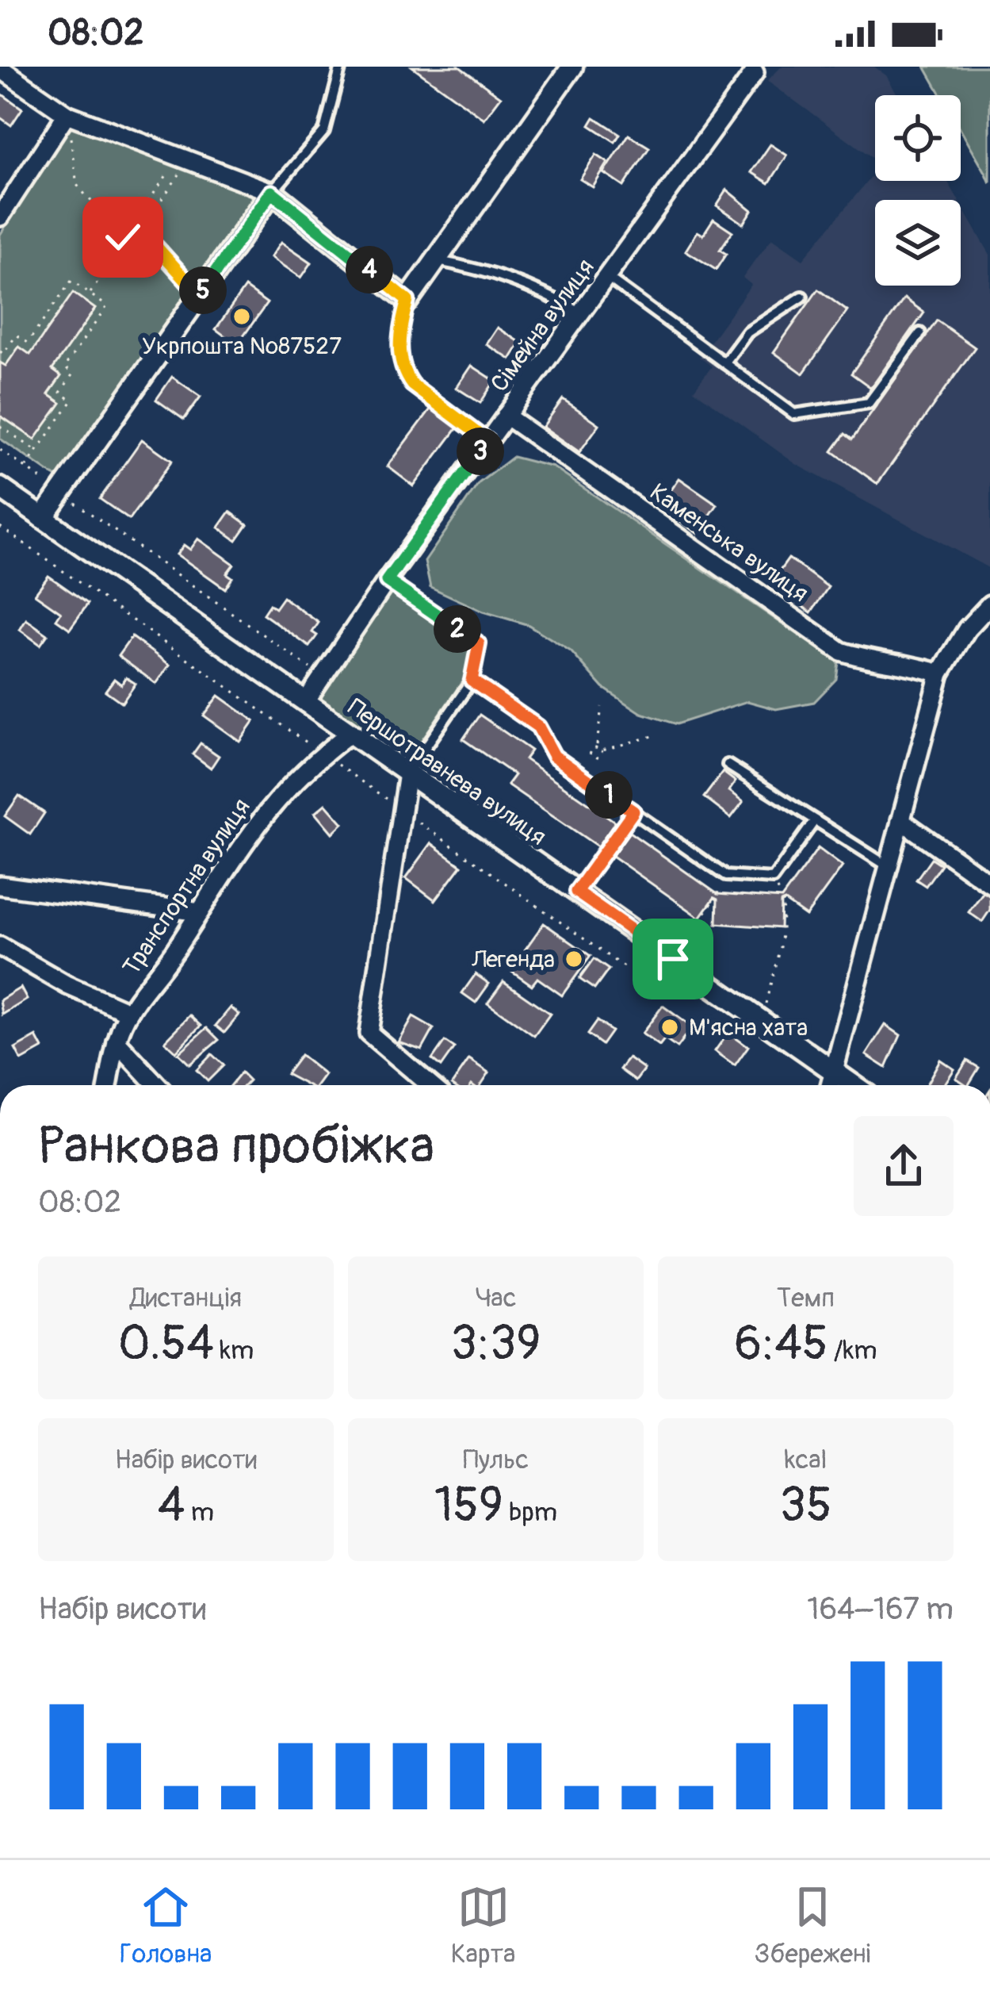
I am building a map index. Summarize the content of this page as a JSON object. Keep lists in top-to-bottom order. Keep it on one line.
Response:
{"streets":{"street":["Сімейна вулиця","Каменська вулиця","Першотравнева вулиця","Транспортна вулиця"]},"crossings":[["Сімейна вулиця","Каменська вулиця"],["Сімейна вулиця","Першотравнева вулиця"],["Першотравнева вулиця","Транспортна вулиця"]],"places":["Укрпошта №87527","Легенда","М'ясна хата"],"page":{"status":"08:02","pins":["4","5","3","2","1"],"heading":["Ранкова пробіжка","08:02"],"stats":[["Дистанція","0.54 km"],["Час","3:39"],["Темп","6:45 /km"],["Набір висоти","4 m"],["Пульс","159 bpm"],["kcal","35"]],"chart":["Набір висоти","164–167 m"],"tabs":["Головна","Карта","Збережені"]}}
